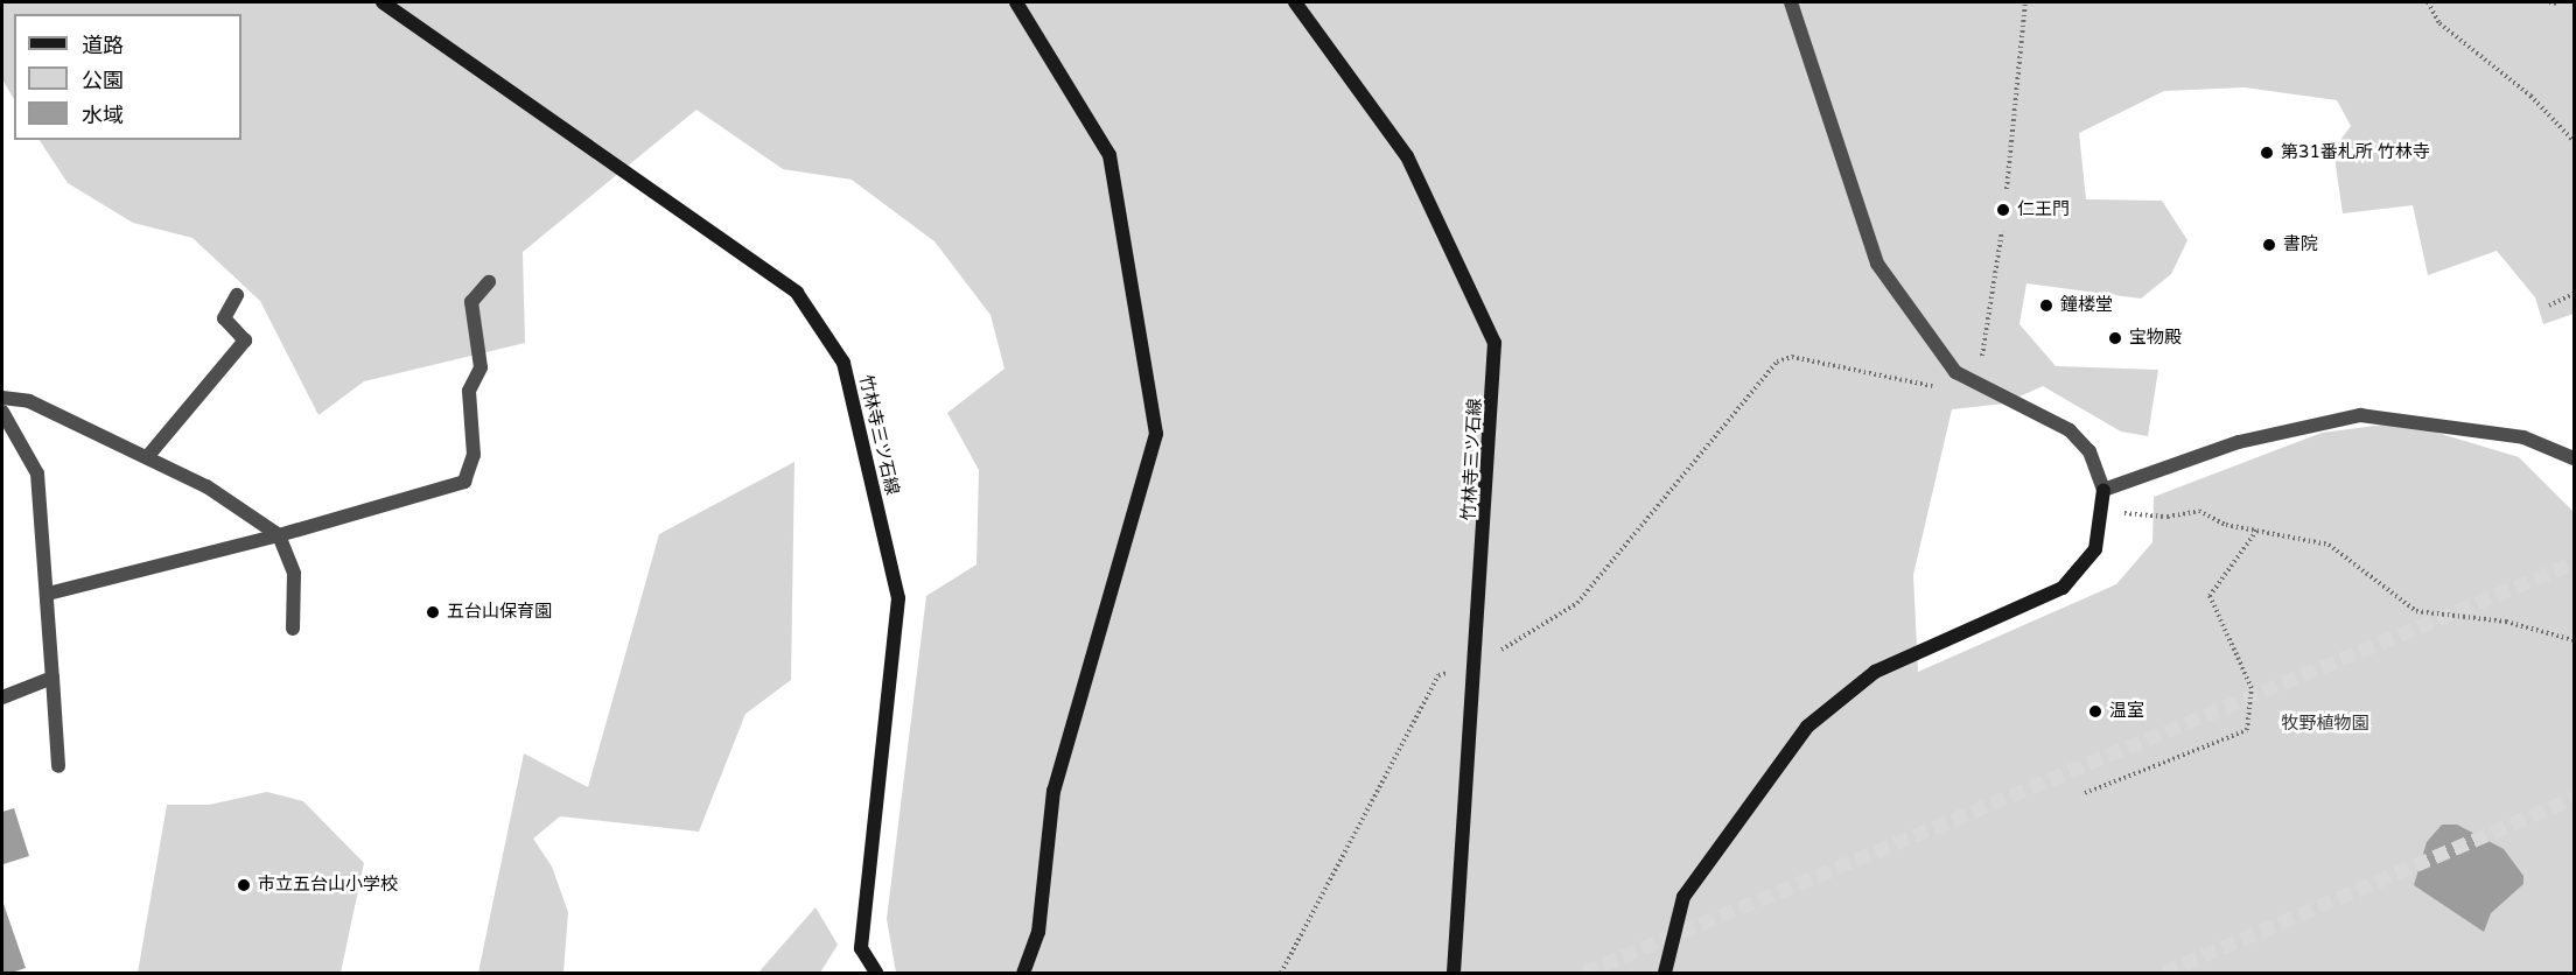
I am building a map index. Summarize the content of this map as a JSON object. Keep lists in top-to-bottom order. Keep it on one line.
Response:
{"streets":{"main road":["竹林寺三ツ石線"]},"parks":["牧野植物園"],"places":["第31番札所 竹林寺","仁王門","書院","鐘楼堂","宝物殿","五台山保育園","温室","市立五台山小学校"],"legend":["道路","公園","水域"]}
